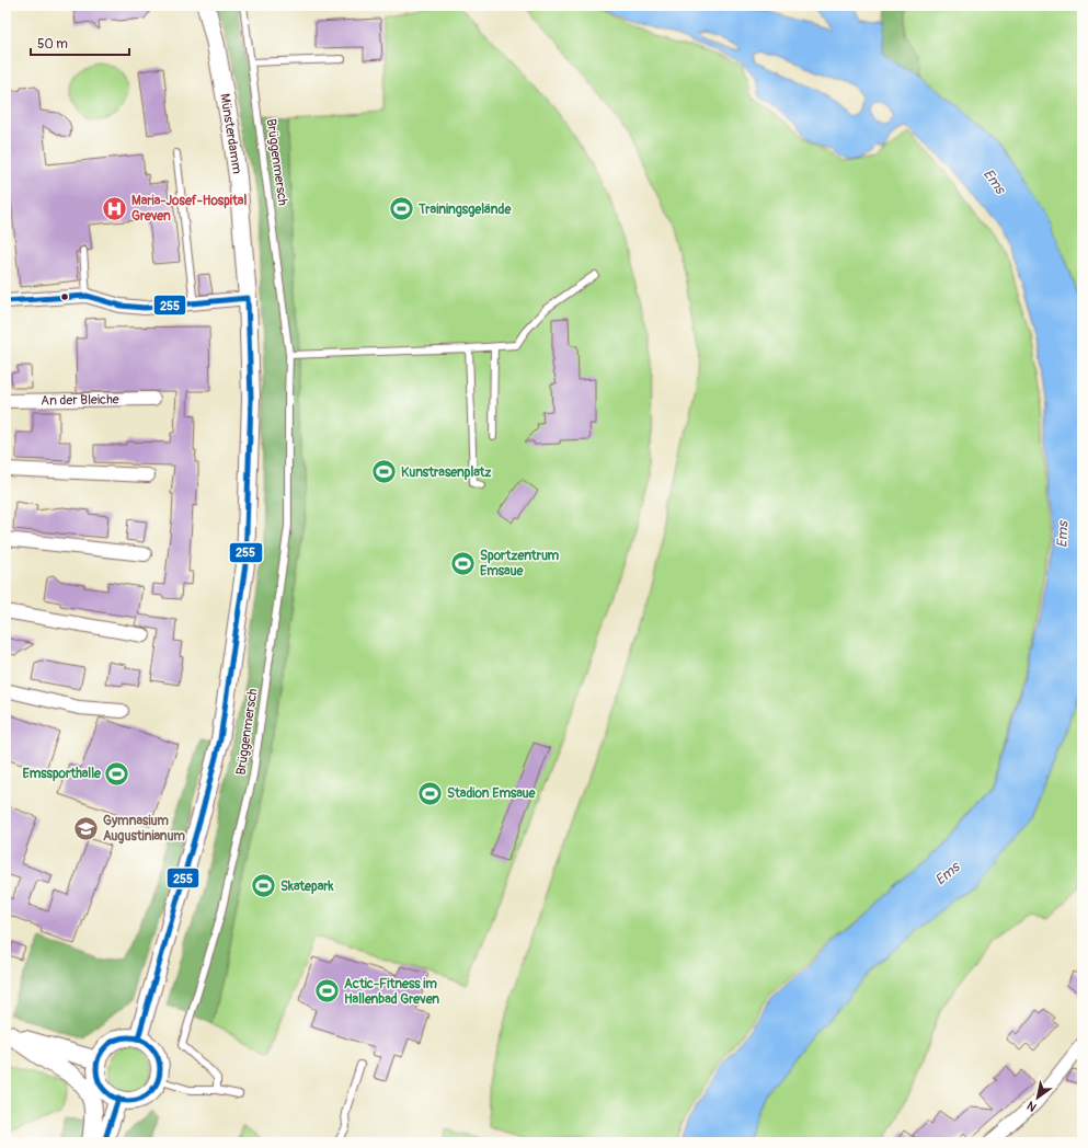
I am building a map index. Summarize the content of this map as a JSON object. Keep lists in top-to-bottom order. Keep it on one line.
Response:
{"streets":{"main road":["Münsterdamm"],"street":["An der Bleiche"],"lane":["Brüggenmersch"]},"water":["Ems"],"places":{"hospital":["Maria-Josef-Hospital Greven"],"sports":["Trainingsgelände","Kunstrasenplatz","Sportzentrum Emsaue","Emssporthalle","Stadion Emsaue","Skatepark","Actic-Fitness im Hallenbad Greven"],"school or university":["Gymnasium Augustinianum"]},"lines":["transit line 255"],"scale_bar":"50 m","north":"bottom left"}
